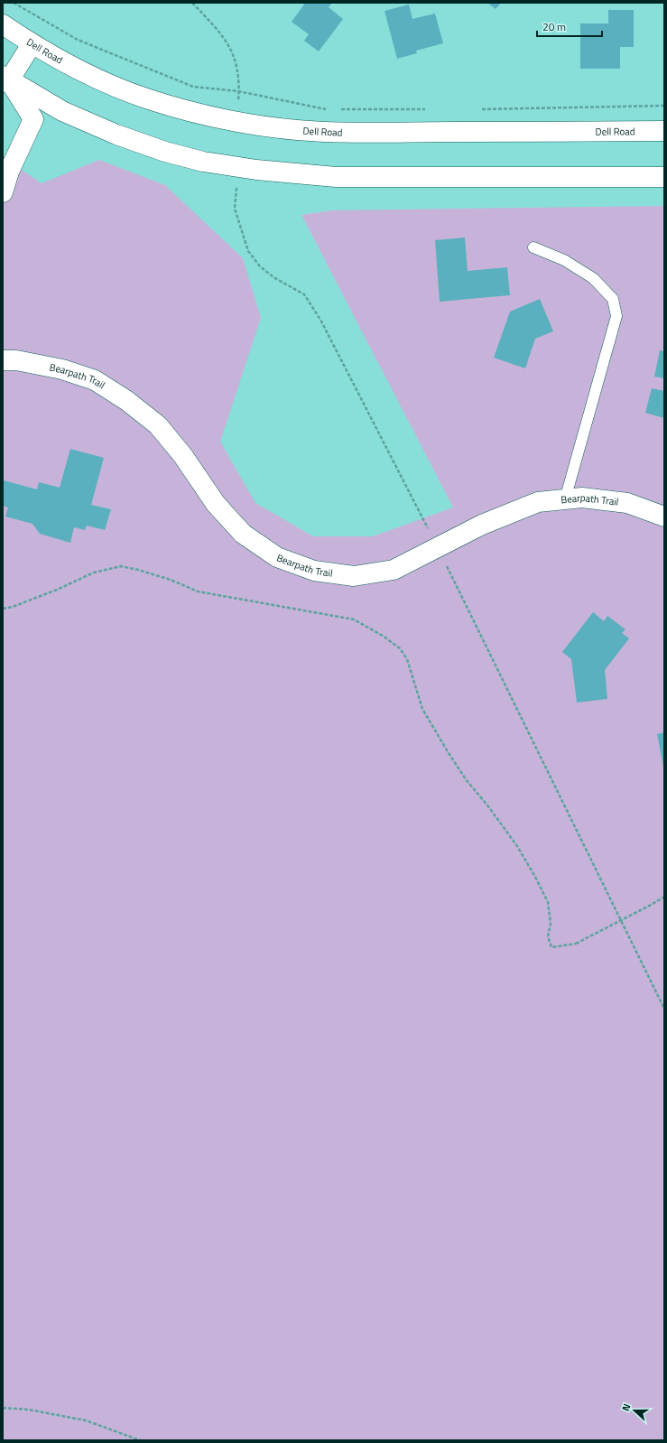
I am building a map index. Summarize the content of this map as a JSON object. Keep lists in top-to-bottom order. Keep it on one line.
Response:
{"streets":{"main road":["Dell Road","Bearpath Trail"]},"scale_bar":"20 m","north":"left"}
